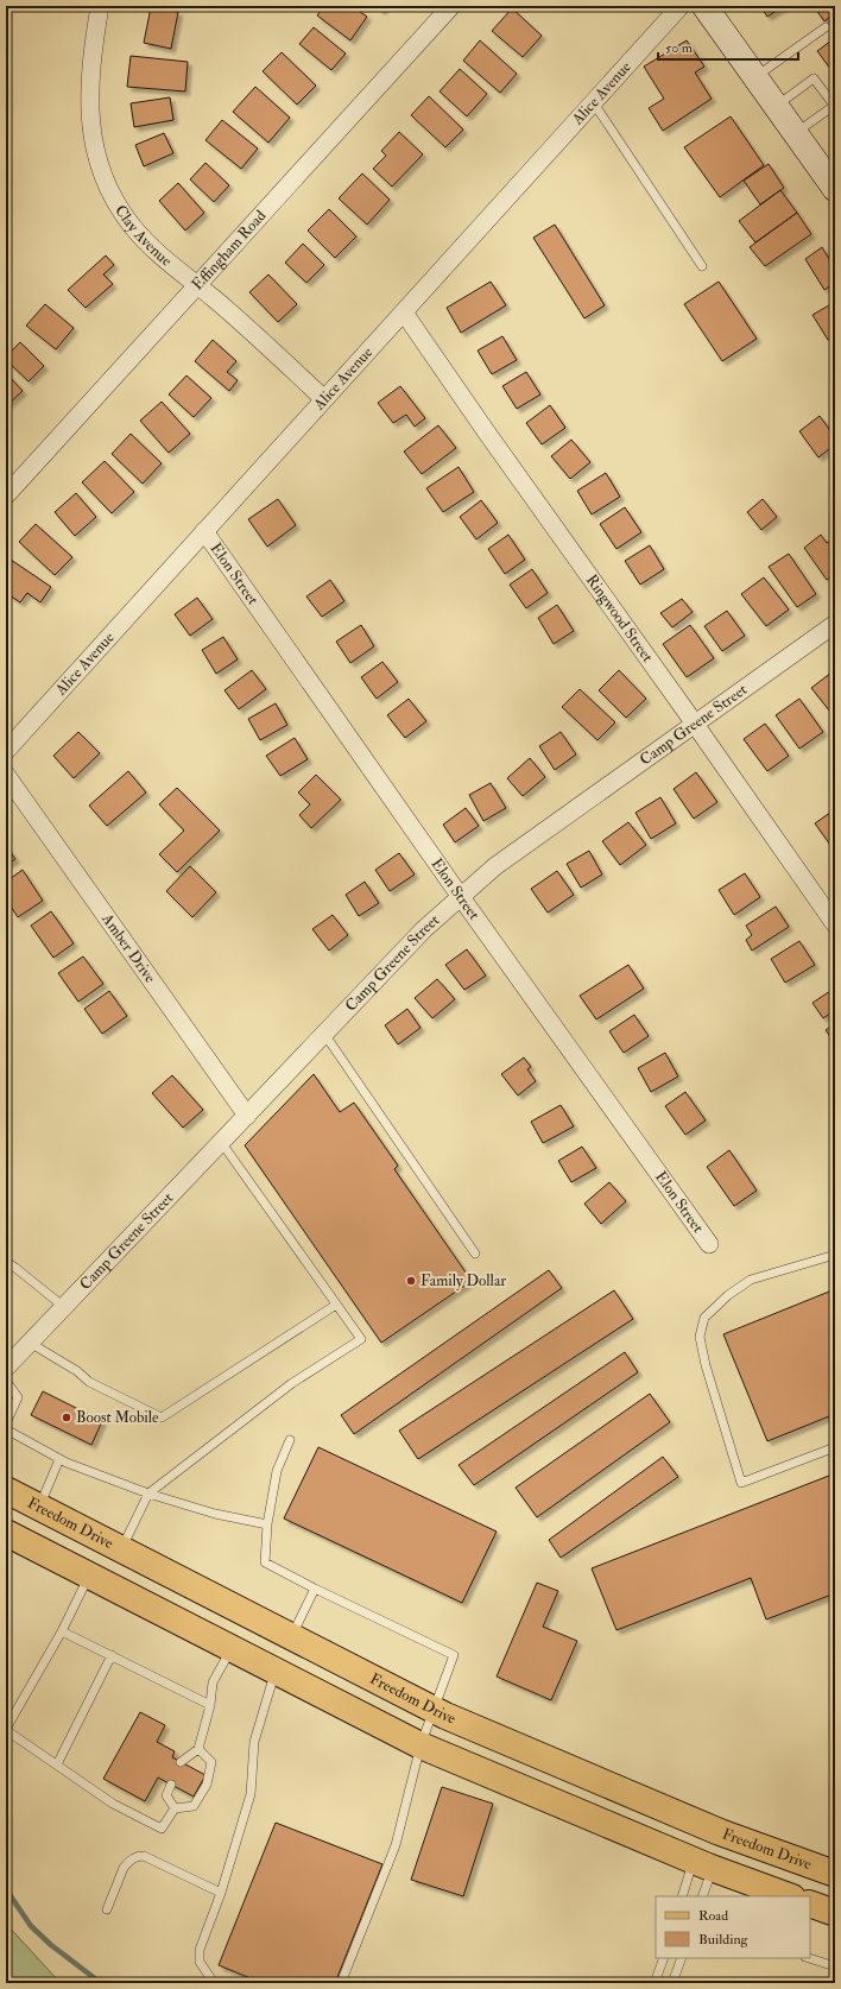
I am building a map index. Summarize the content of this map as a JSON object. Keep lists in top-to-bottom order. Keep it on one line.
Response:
{"streets":{"main road":["Freedom Drive"],"street":["Alice Avenue","Clay Avenue","Effingham Road","Elon Street","Ringwood Street","Camp Greene Street","Amber Drive"]},"crossings":[["Alice Avenue","Clay Avenue"],["Alice Avenue","Elon Street"],["Alice Avenue","Ringwood Street"],["Clay Avenue","Effingham Road"],["Elon Street","Camp Greene Street"],["Ringwood Street","Camp Greene Street"],["Camp Greene Street","Amber Drive"]],"places":["Family Dollar","Boost Mobile"],"legend":["Road","Building"],"scale_bar":"50 m"}
